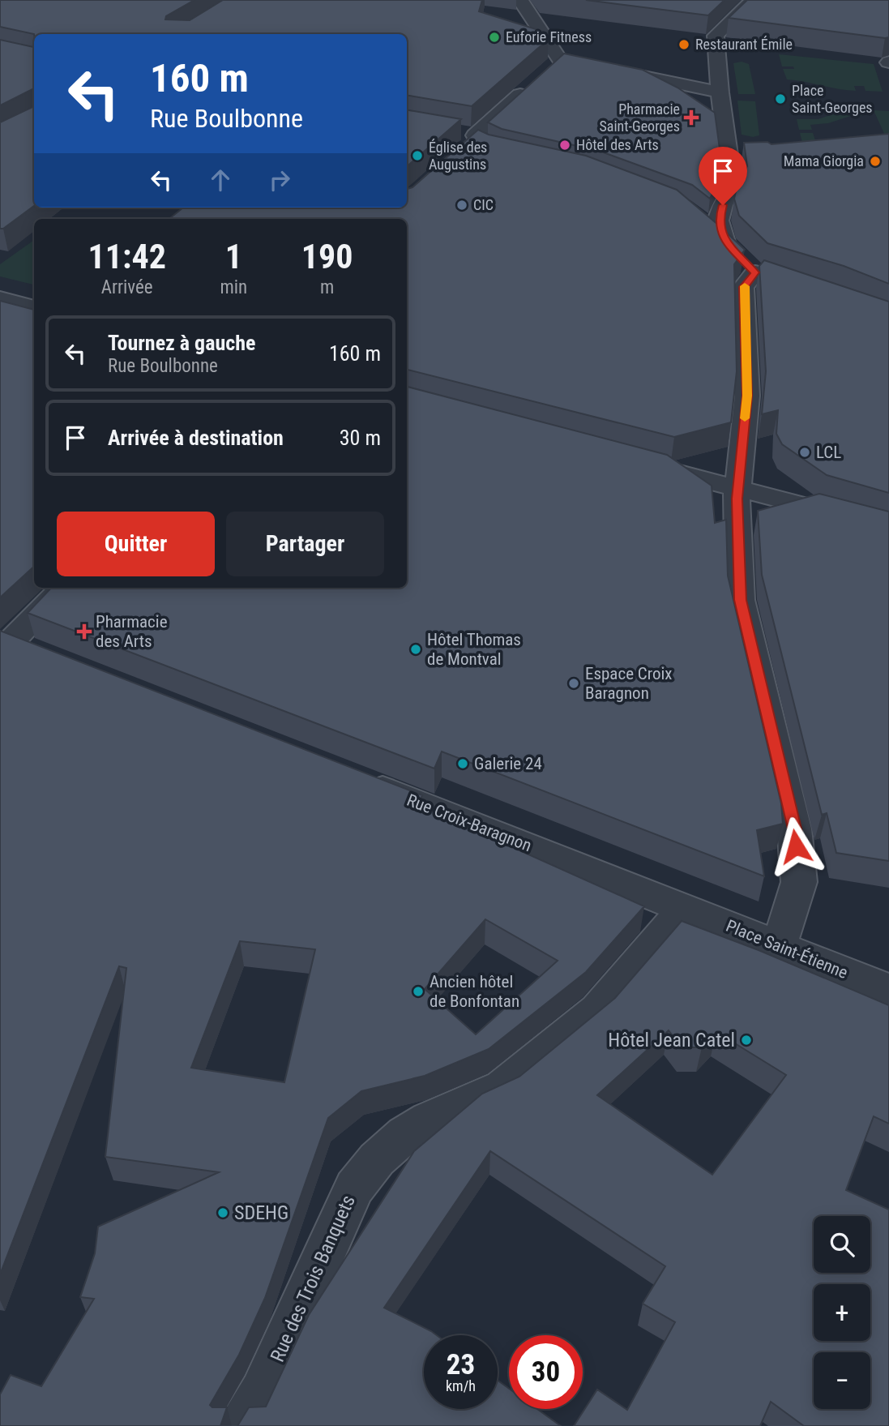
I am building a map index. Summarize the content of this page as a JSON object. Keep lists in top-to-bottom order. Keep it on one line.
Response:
{"streets":{"street":["Rue Croix-Baragnon","Place Saint-Étienne","Rue des Trois Banquets"]},"crossings":[["Rue Croix-Baragnon","Place Saint-Étienne"],["Rue Croix-Baragnon","Rue des Trois Banquets"],["Place Saint-Étienne","Rue des Trois Banquets"]],"places":{"other":["Euforie Fitness","Restaurant Émile","Place Saint-Georges","Hôtel des Arts","Église des Augustins","Mama Giorgia","CIC","LCL","Hôtel Thomas de Montval","Espace Croix Baragnon","Galerie 24","Ancien hôtel de Bonfontan","Hôtel Jean Catel","SDEHG"],"health":["Pharmacie Saint-Georges","Pharmacie des Arts"]},"page":{"turn":["160 m","Rue Boulbonne"],"eta":["11:42","Arrivée","1","min","190","m"],"list":[{"name":"Tournez à gauche","note":"Rue Boulbonne","value":"160 m"},{"name":"Arrivée à destination","value":"30 m"}],"buttons":["Quitter","Partager"],"map_buttons":["+","−"],"speed":"23 km/h","limit":"30"}}
